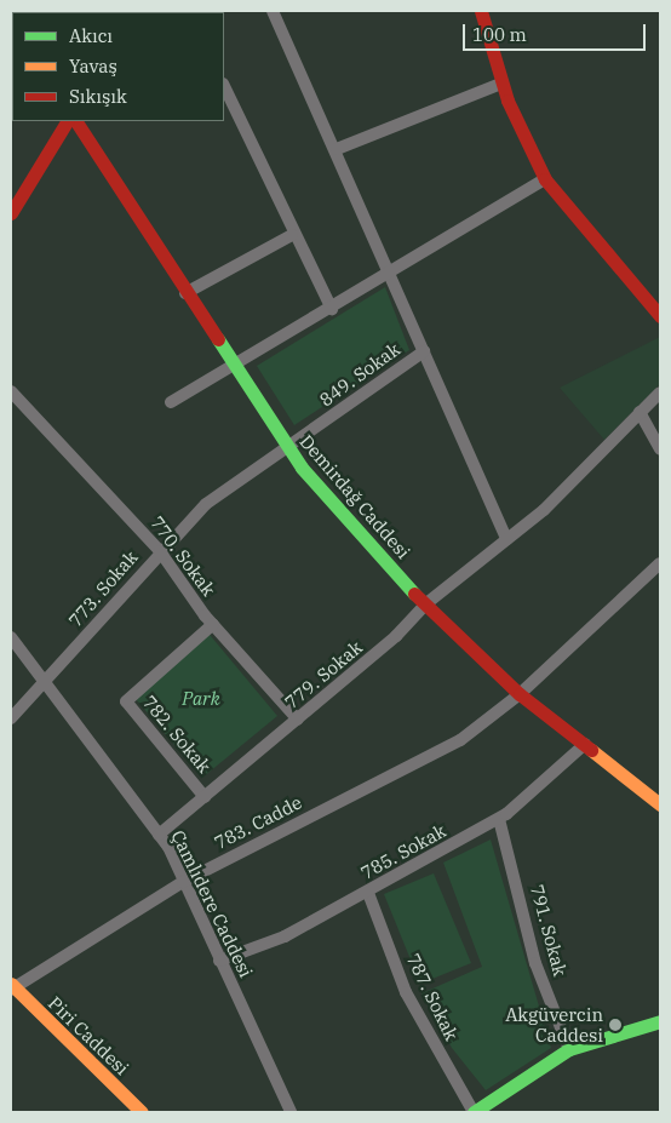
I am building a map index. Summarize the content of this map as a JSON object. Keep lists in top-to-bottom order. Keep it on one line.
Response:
{"streets":{"street":["849. Sokak","Demirdağ Caddesi","770. Sokak","773. Sokak","779. Sokak","782. Sokak","783. Cadde","785. Sokak","Çamlıdere Caddesi","791. Sokak","787. Sokak","Piri Caddesi"]},"crossings":[["849. Sokak","Demirdağ Caddesi"],["849. Sokak","773. Sokak"],["Demirdağ Caddesi","773. Sokak"],["Demirdağ Caddesi","779. Sokak"],["Demirdağ Caddesi","783. Cadde"],["Demirdağ Caddesi","785. Sokak"],["770. Sokak","773. Sokak"],["770. Sokak","779. Sokak"],["770. Sokak","782. Sokak"],["773. Sokak","Çamlıdere Caddesi"],["779. Sokak","782. Sokak"],["779. Sokak","Çamlıdere Caddesi"],["783. Cadde","Çamlıdere Caddesi"],["783. Cadde","Piri Caddesi"],["785. Sokak","Çamlıdere Caddesi"],["785. Sokak","791. Sokak"],["785. Sokak","787. Sokak"]],"parks":["Park"],"places":["Akgüvercin Caddesi"],"legend":["Akıcı","Yavaş","Sıkışık"],"scale_bar":"100 m"}
